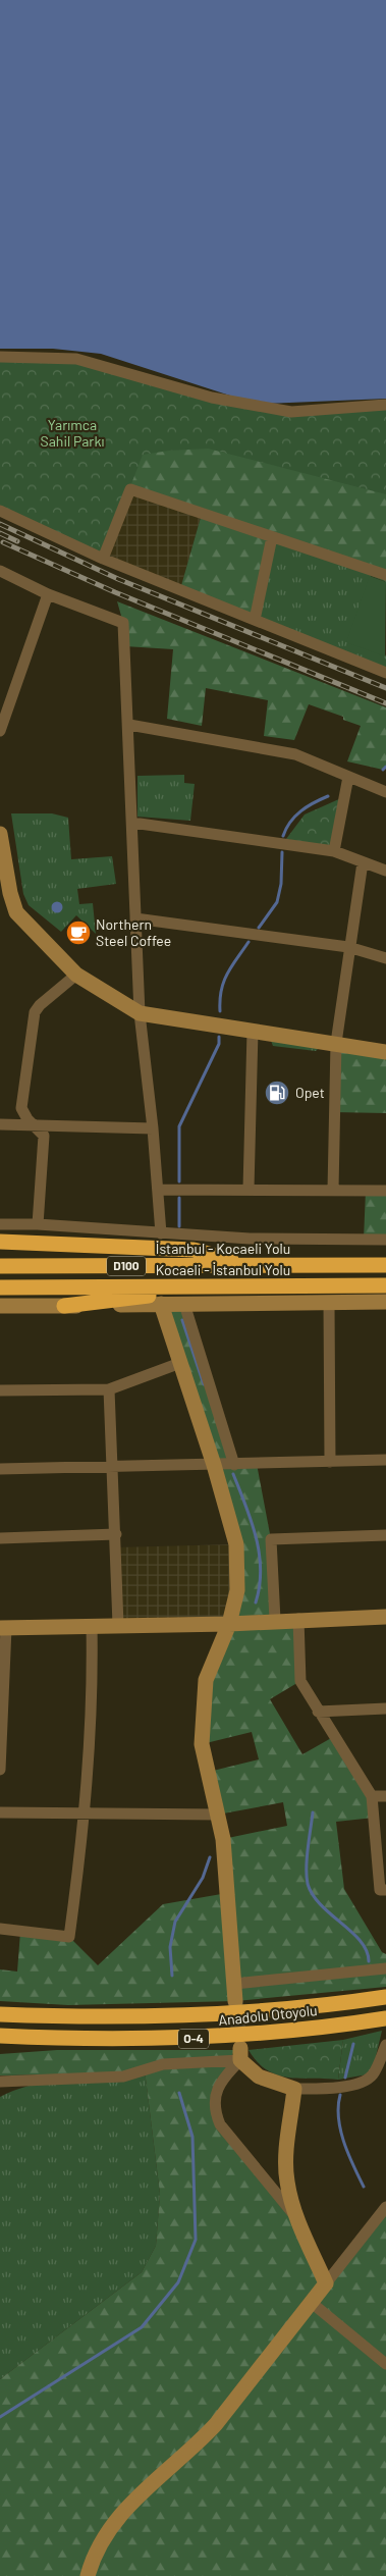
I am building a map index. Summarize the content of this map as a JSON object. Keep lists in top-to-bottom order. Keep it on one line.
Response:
{"streets":{"highway":["İstanbul - Kocaeli Yolu","D100","Kocaeli - İstanbul Yolu","Anadolu Otoyolu","O-4"]},"parks":["Yarımca Sahil Parkı"],"places":{"cafe":["Northern Steel Coffee"],"fuel station":["Opet"]}}
